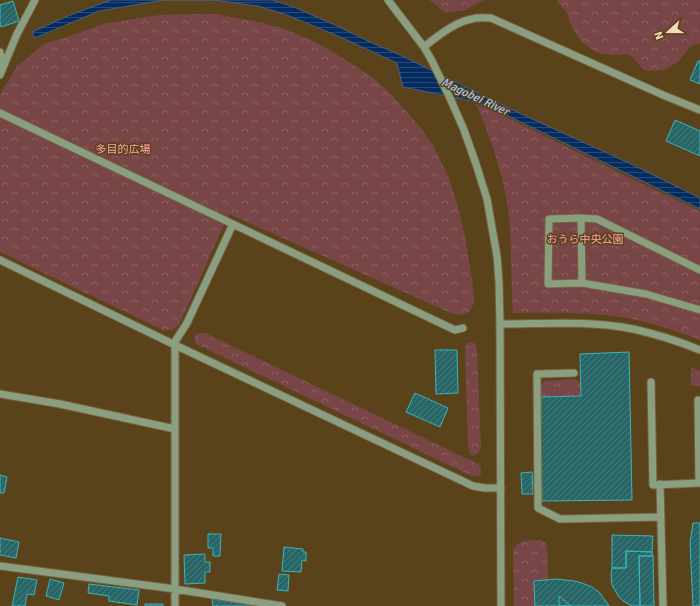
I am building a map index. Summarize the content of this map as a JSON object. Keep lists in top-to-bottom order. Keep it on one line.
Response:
{"water":["Magobei River"],"parks":["多目的広場","おうら中央公園"],"north":"left"}
